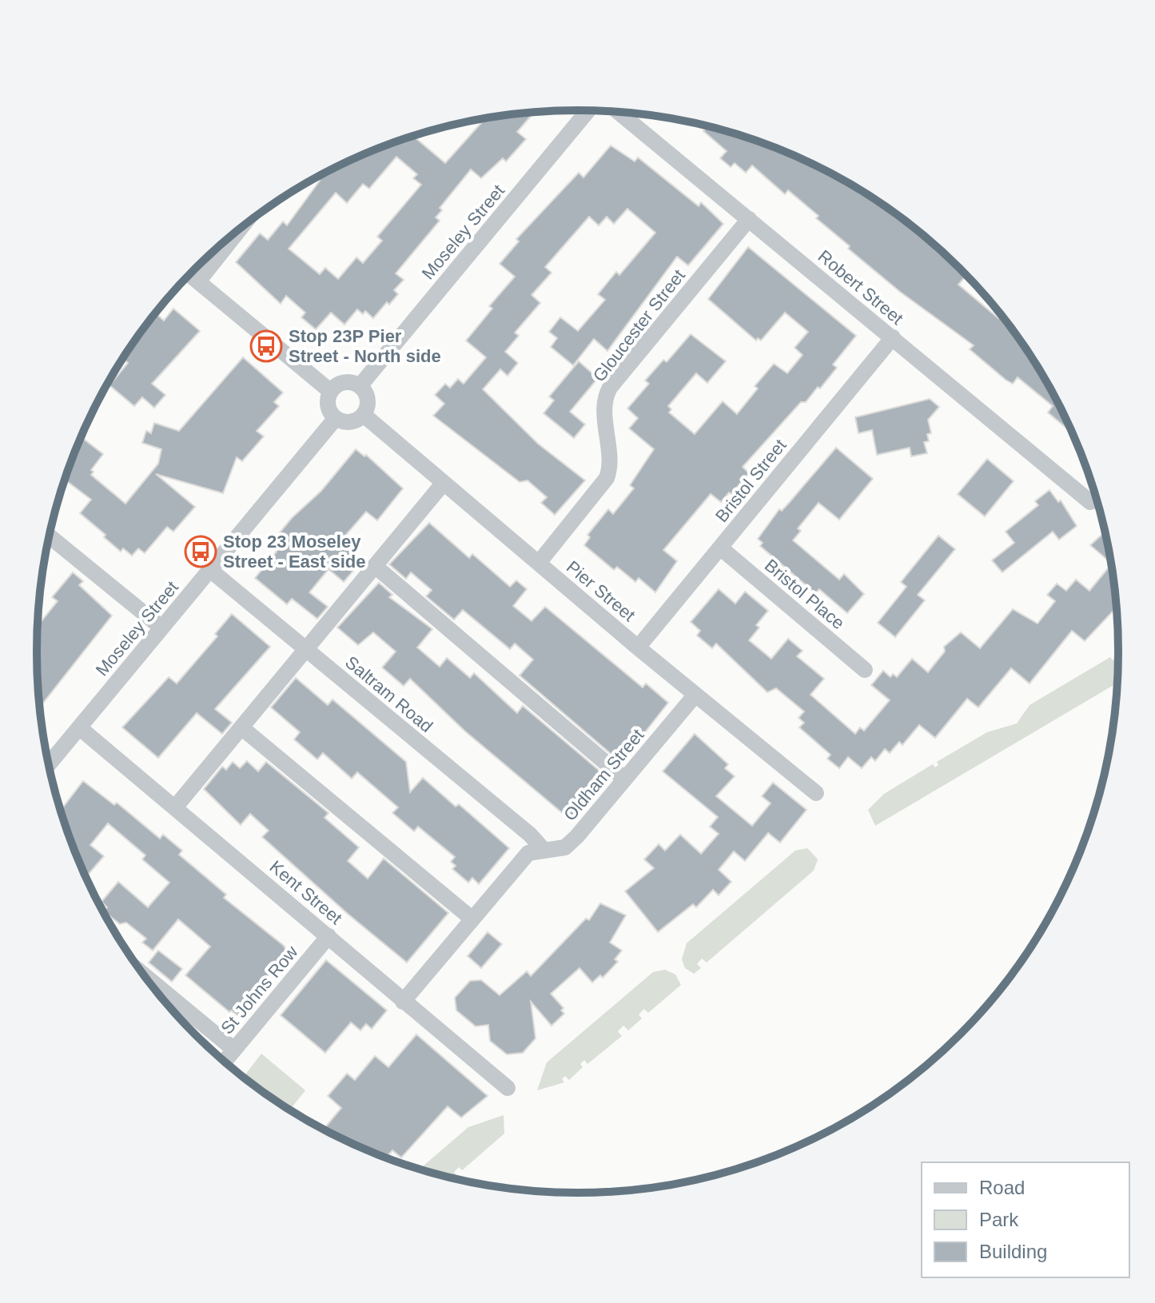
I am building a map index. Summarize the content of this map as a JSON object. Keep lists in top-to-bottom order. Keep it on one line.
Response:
{"streets":{"street":["Moseley Street","Robert Street","Gloucester Street","Bristol Street","Pier Street","Bristol Place","Saltram Road","Oldham Street","Kent Street","St Johns Row"]},"crossings":[["Moseley Street","Pier Street"],["Moseley Street","Saltram Road"],["Moseley Street","Kent Street"],["Robert Street","Gloucester Street"],["Robert Street","Bristol Street"],["Gloucester Street","Pier Street"],["Bristol Street","Pier Street"],["Bristol Street","Bristol Place"],["Pier Street","Oldham Street"],["Saltram Road","Oldham Street"],["Oldham Street","Kent Street"],["Kent Street","St Johns Row"]],"places":{"bus stop":["Stop 23P Pier Street - North side","Stop 23 Moseley Street - East side"]},"legend":["Road","Park","Building"]}
